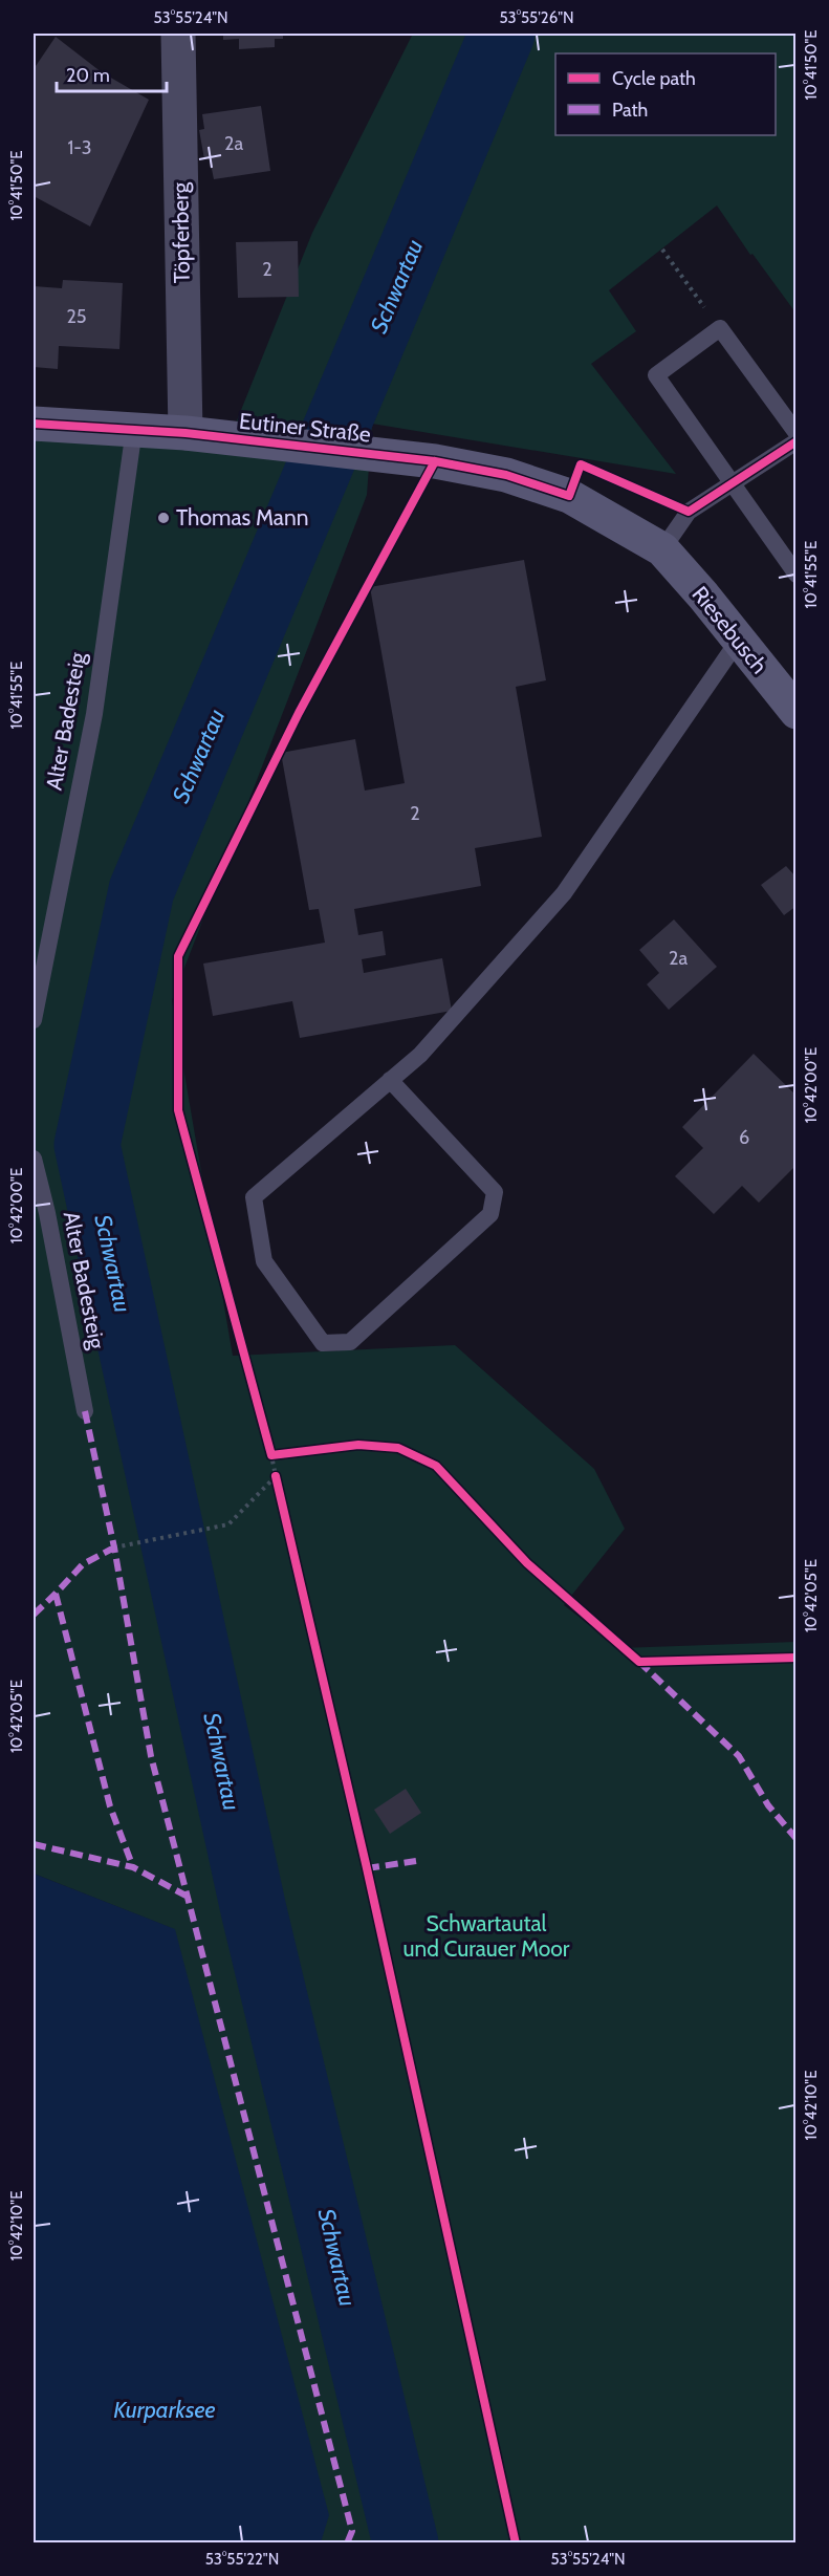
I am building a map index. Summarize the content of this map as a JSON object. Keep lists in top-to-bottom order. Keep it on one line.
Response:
{"streets":{"main road":["Eutiner Straße","Riesebusch"],"street":["Töpferberg"],"lane":["Alter Badesteig"]},"crossings":[["Töpferberg","Eutiner Straße"],["Eutiner Straße","Riesebusch"],["Eutiner Straße","Alter Badesteig"]],"water":["Schwartau","Kurparksee"],"parks":["Schwartautal und Curauer Moor"],"places":["Thomas Mann"],"house_numbers":["2a","1-3","2","25","2","2a","6"],"legend":["Cycle path","Path"],"scale_bar":"20 m","coordinates":["53°55'24\"N","53°55'26\"N","10°41'50\"E","10°41'55\"E","10°42'00\"E","10°42'05\"E","10°42'10\"E","53°55'22\"N"]}
